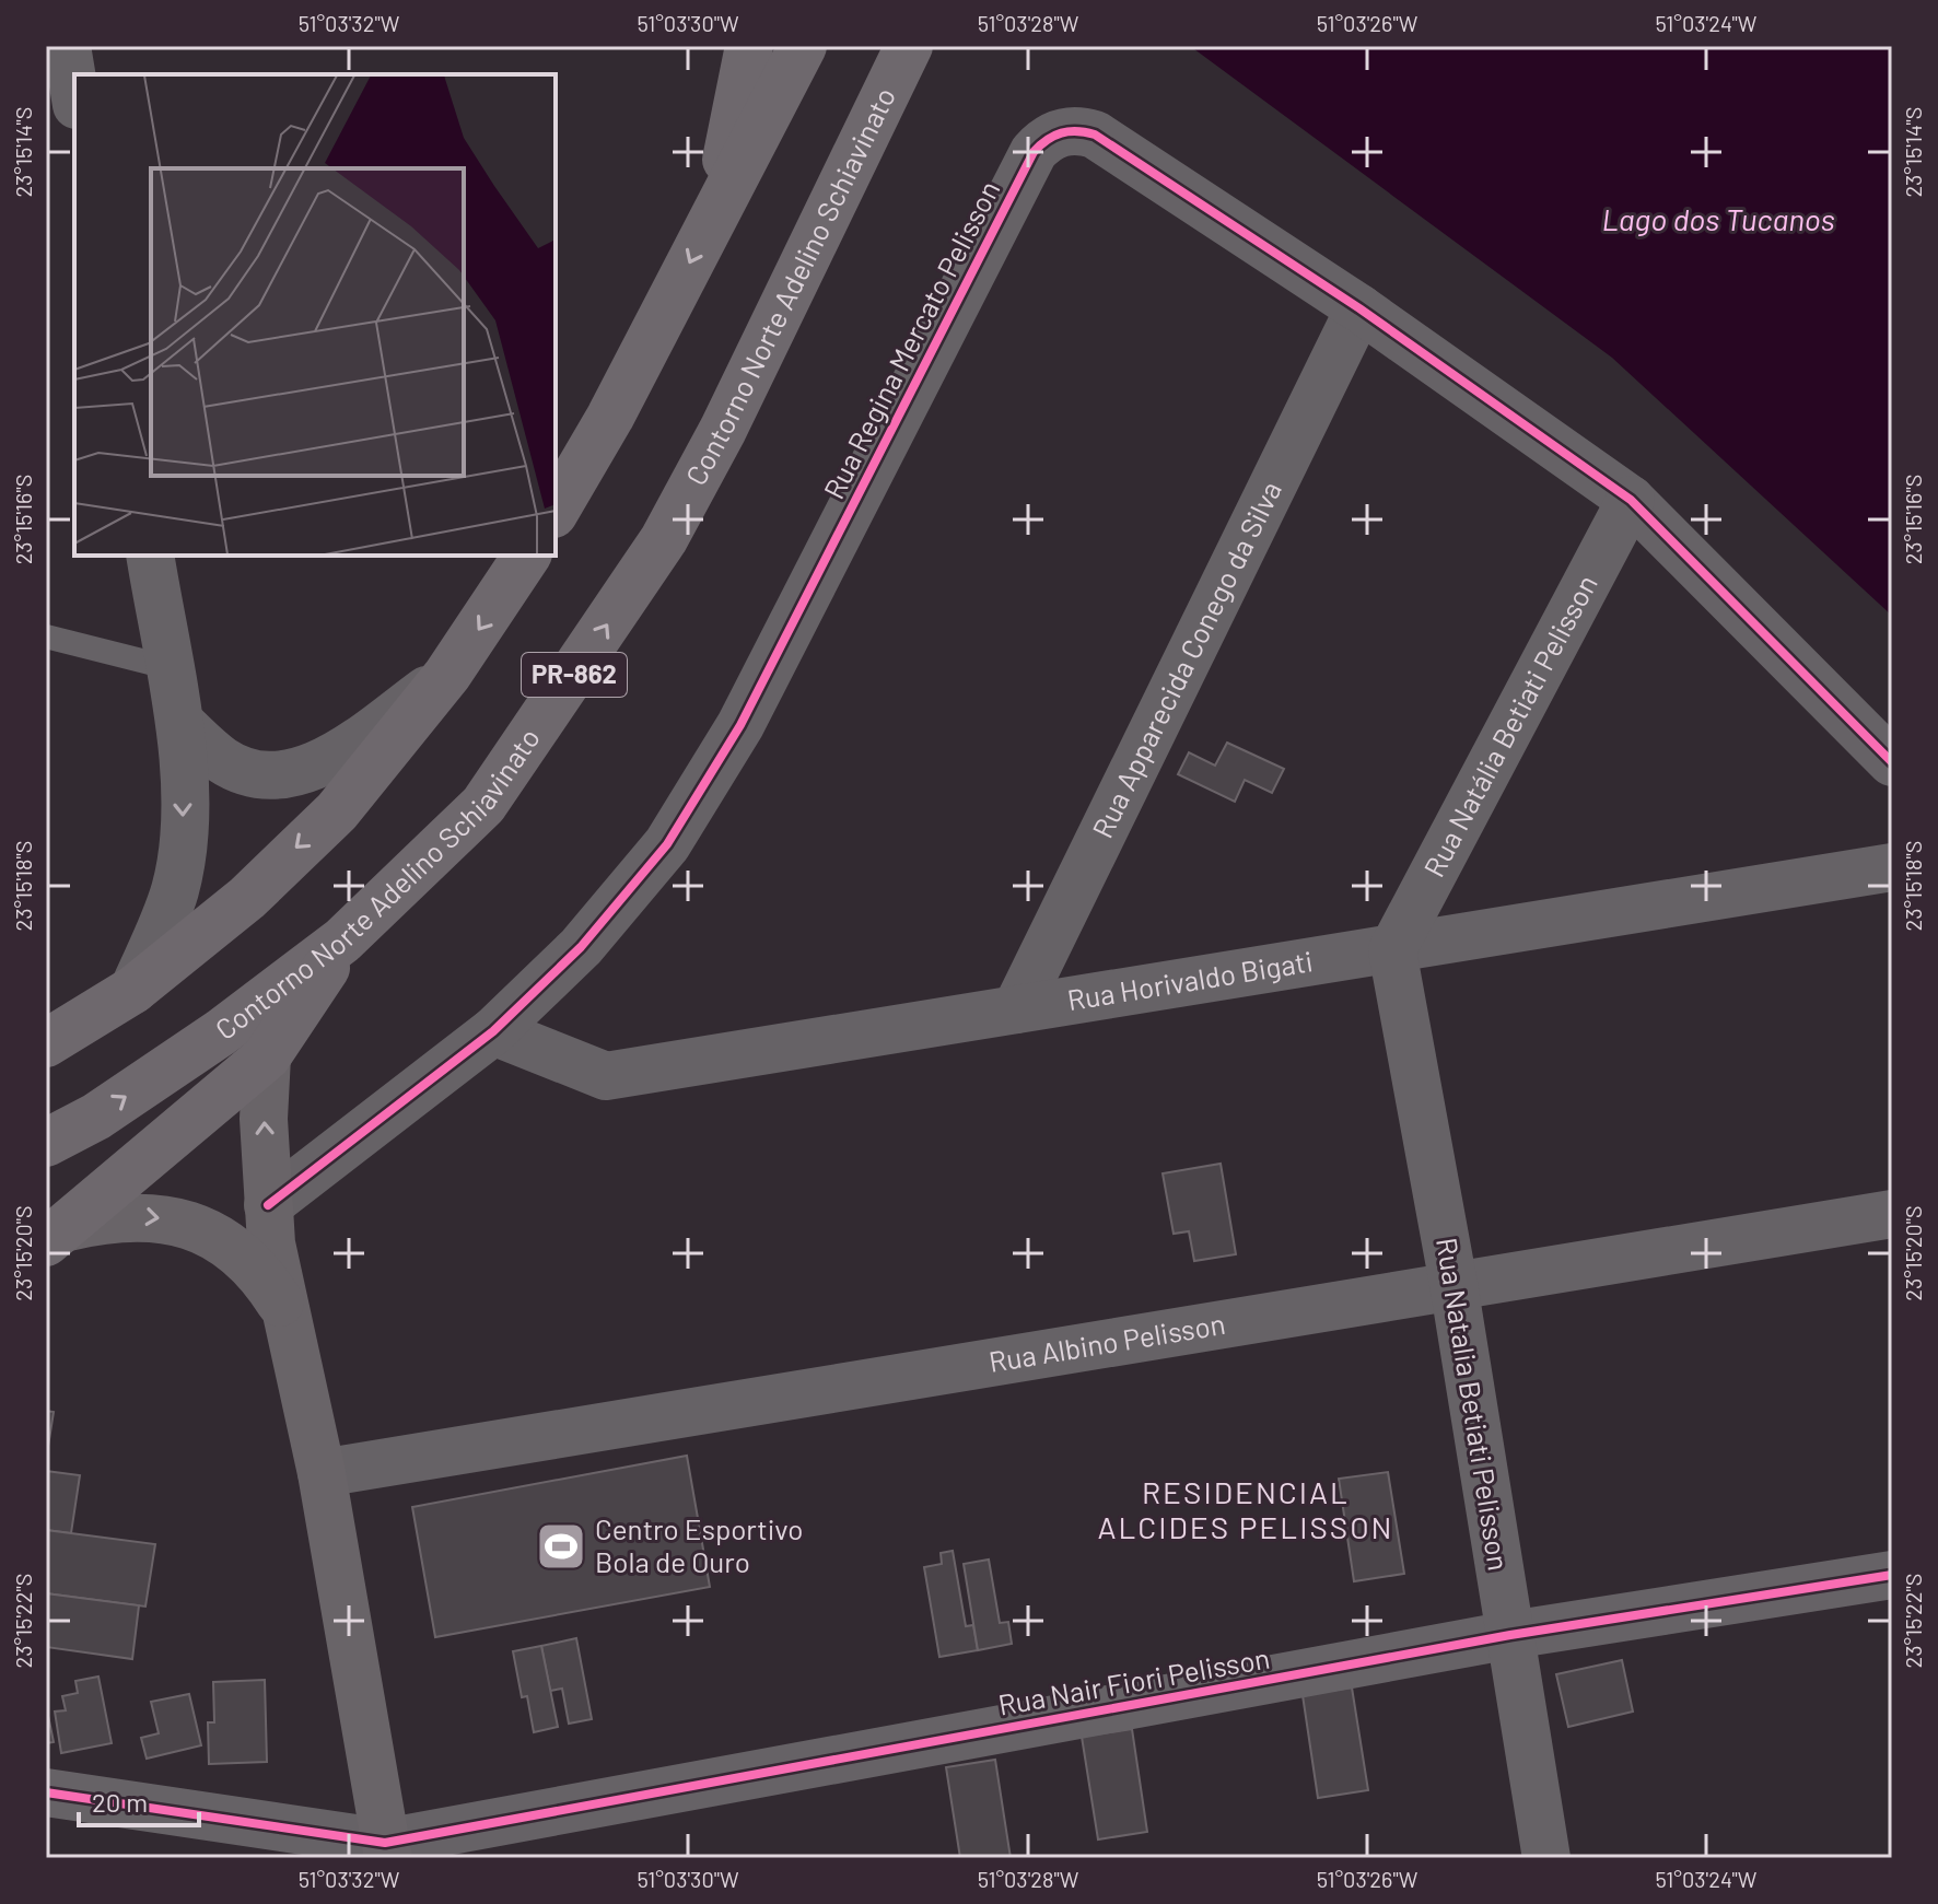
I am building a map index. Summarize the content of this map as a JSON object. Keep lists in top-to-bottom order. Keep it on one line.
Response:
{"streets":{"highway":["Contorno Norte Adelino Schiavinato","PR-862"],"street":["Rua Regina Mercato Pelisson","Rua Apparecida Conego da Silva","Rua Natália Betiati Pelisson","Rua Horivaldo Bigati","Rua Albino Pelisson","Rua Natalia Betiati Pelisson","Rua Nair Fiori Pelisson"]},"crossings":[["Rua Regina Mercato Pelisson","Rua Apparecida Conego da Silva"],["Rua Regina Mercato Pelisson","Rua Natália Betiati Pelisson"],["Rua Regina Mercato Pelisson","Rua Horivaldo Bigati"],["Rua Apparecida Conego da Silva","Rua Horivaldo Bigati"],["Rua Natália Betiati Pelisson","Rua Horivaldo Bigati"],["Rua Natália Betiati Pelisson","Rua Natalia Betiati Pelisson"],["Rua Horivaldo Bigati","Rua Natalia Betiati Pelisson"],["Rua Albino Pelisson","Rua Natalia Betiati Pelisson"],["Rua Natalia Betiati Pelisson","Rua Nair Fiori Pelisson"]],"districts":["RESIDENCIAL ALCIDES PELISSON"],"water":["Lago dos Tucanos"],"places":{"sports":["Centro Esportivo Bola de Ouro"]},"scale_bar":"20 m","coordinates":["51°03'32\"W","51°03'30\"W","51°03'28\"W","51°03'26\"W","51°03'24\"W","23°15'14\"S","23°15'16\"S","23°15'18\"S","23°15'20\"S","23°15'22\"S"]}
